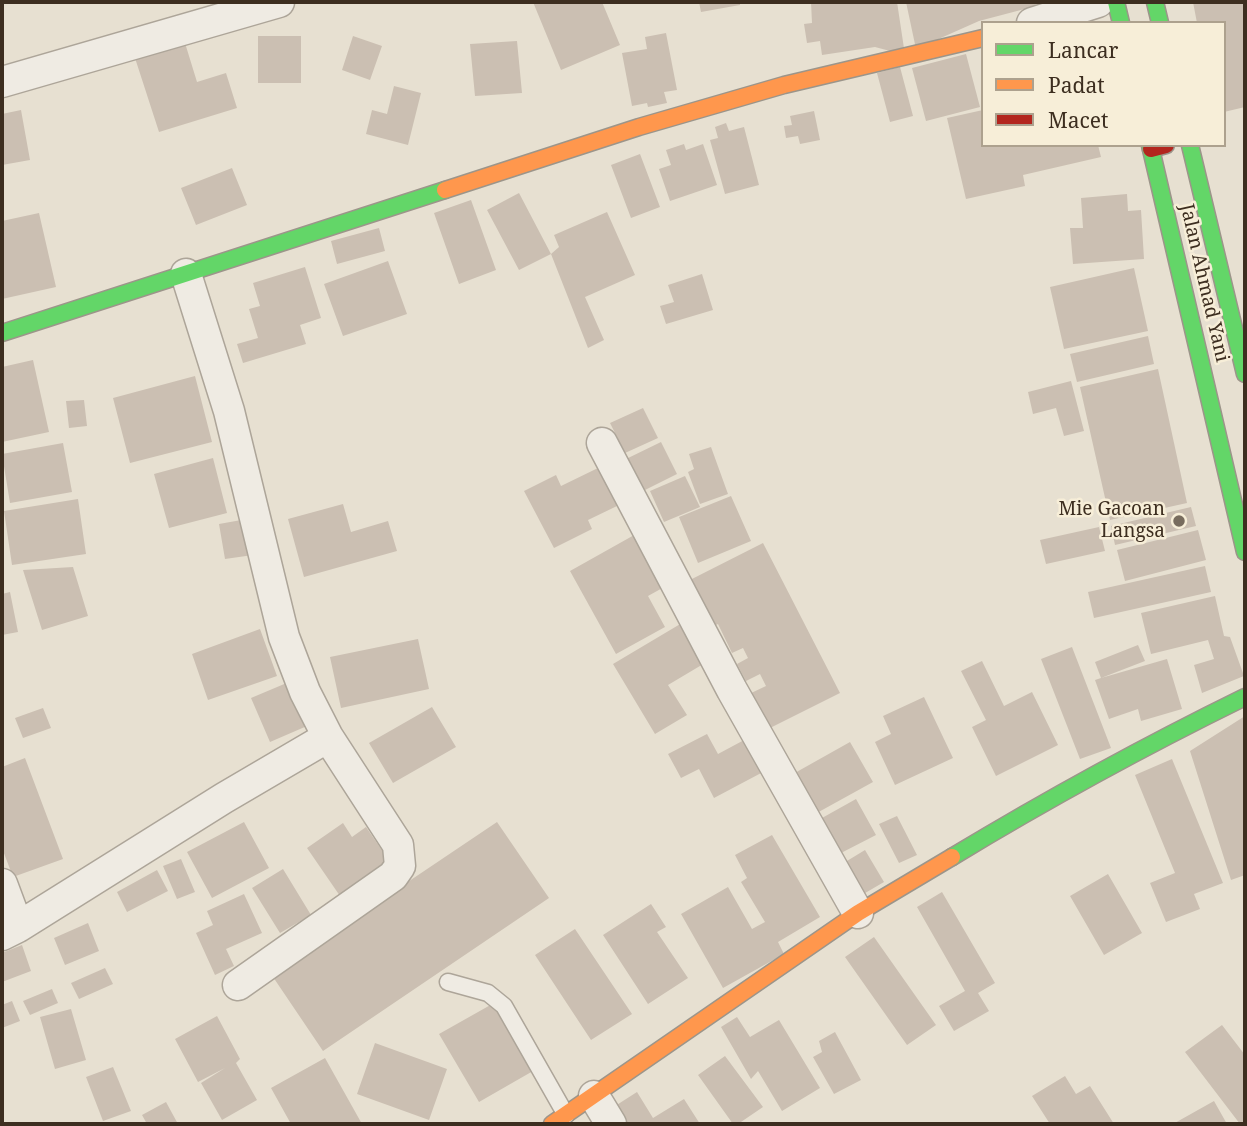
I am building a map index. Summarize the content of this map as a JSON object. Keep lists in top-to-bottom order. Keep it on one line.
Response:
{"streets":{"street":["Jalan Ahmad Yani"]},"places":["Mie Gacoan Langsa"],"legend":["Lancar","Padat","Macet"]}
